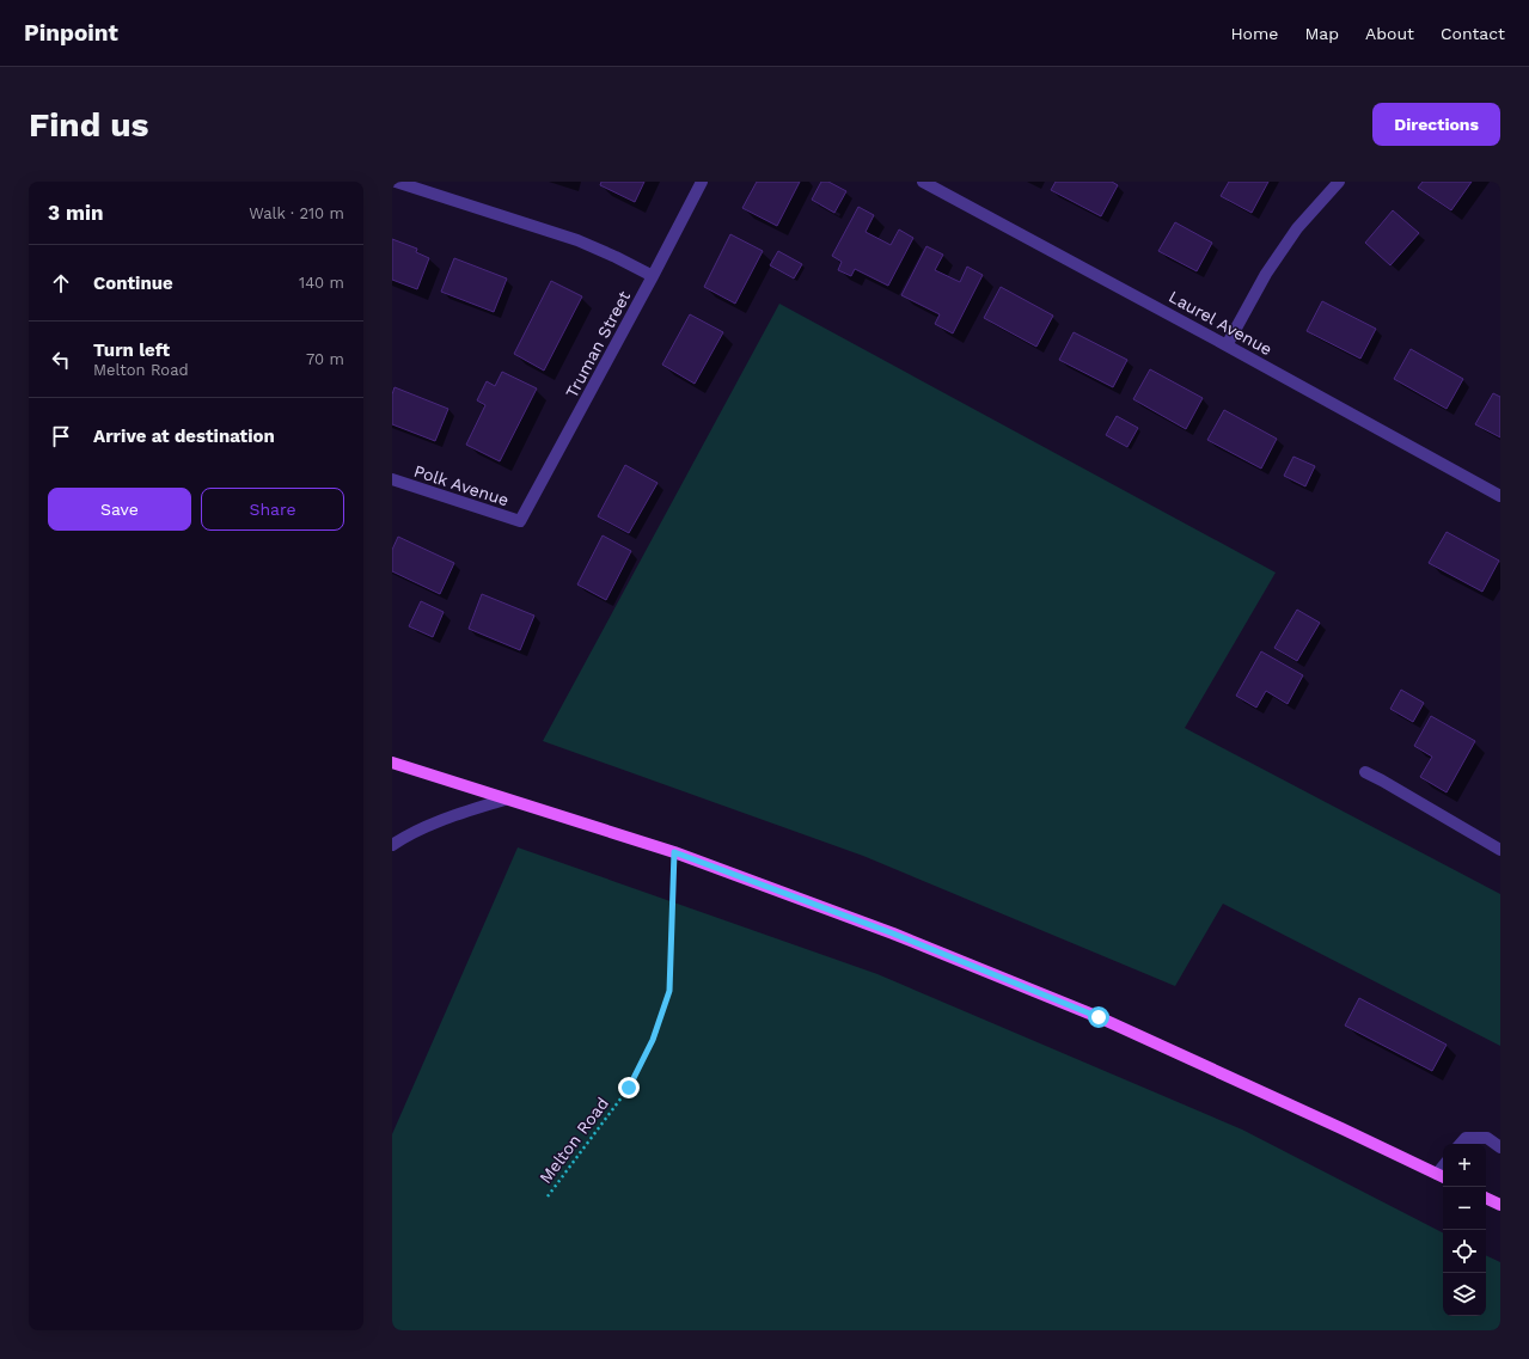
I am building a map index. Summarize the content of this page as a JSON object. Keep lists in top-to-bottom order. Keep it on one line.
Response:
{"streets":{"street":["Laurel Avenue","Truman Street","Polk Avenue"],"path":["Melton Road"]},"crossings":[["Truman Street","Polk Avenue"]],"page":{"header":"Pinpoint","nav":["Home","Map","About","Contact"],"buttons":["Directions",["Save","Share"]],"title":"Find us","heading":["3 min","Walk · 210 m"],"list":[["Continue","140 m"],["Turn left","Melton Road","70 m"],"Arrive at destination"],"map_buttons":["+","−"]}}
